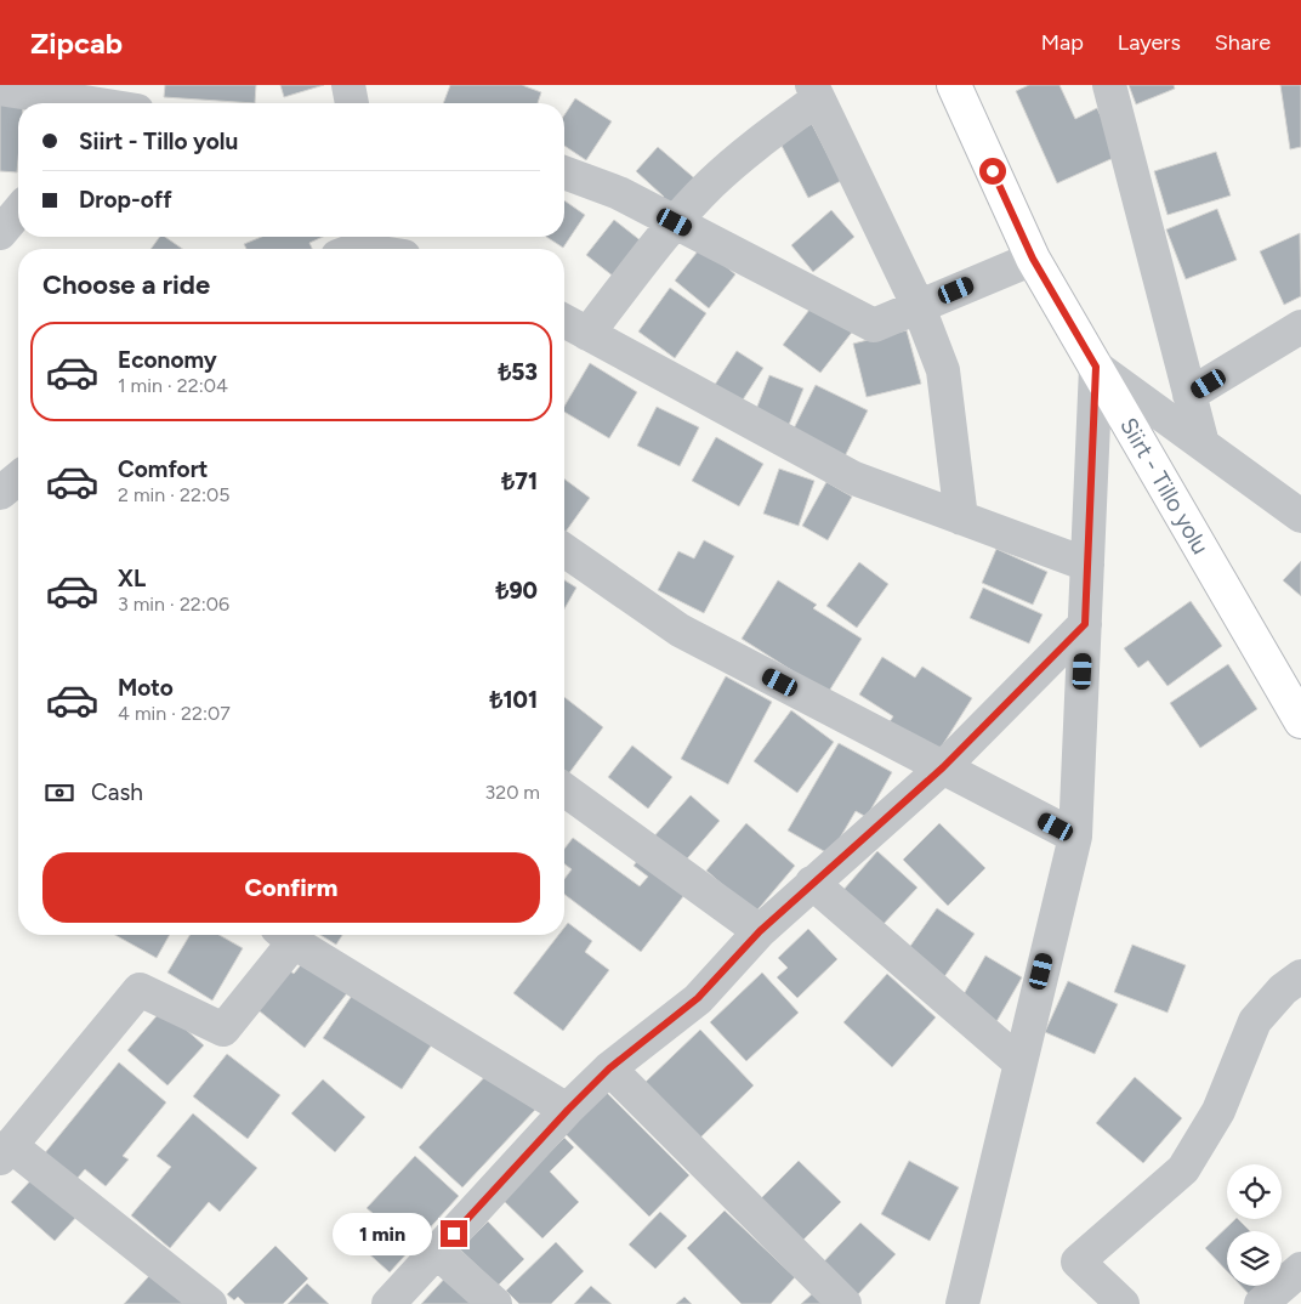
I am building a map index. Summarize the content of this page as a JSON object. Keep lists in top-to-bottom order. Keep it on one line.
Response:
{"streets":{"main road":["Siirt - Tillo yolu"]},"page":{"header":"Zipcab","nav":["Map","Layers","Share"],"banner":["Siirt - Tillo yolu","Drop-off"],"heading":"Choose a ride","list":[{"name":"Economy","note":"1 min · 22:04","value":"₺53"},{"name":"Comfort","note":"2 min · 22:05","value":"₺71"},{"name":"XL","note":"3 min · 22:06","value":"₺90"},{"name":"Moto","note":"4 min · 22:07","value":"₺101"}],"pay":["Cash","320 m"],"buttons":"Confirm","bubble":"1 min"}}
